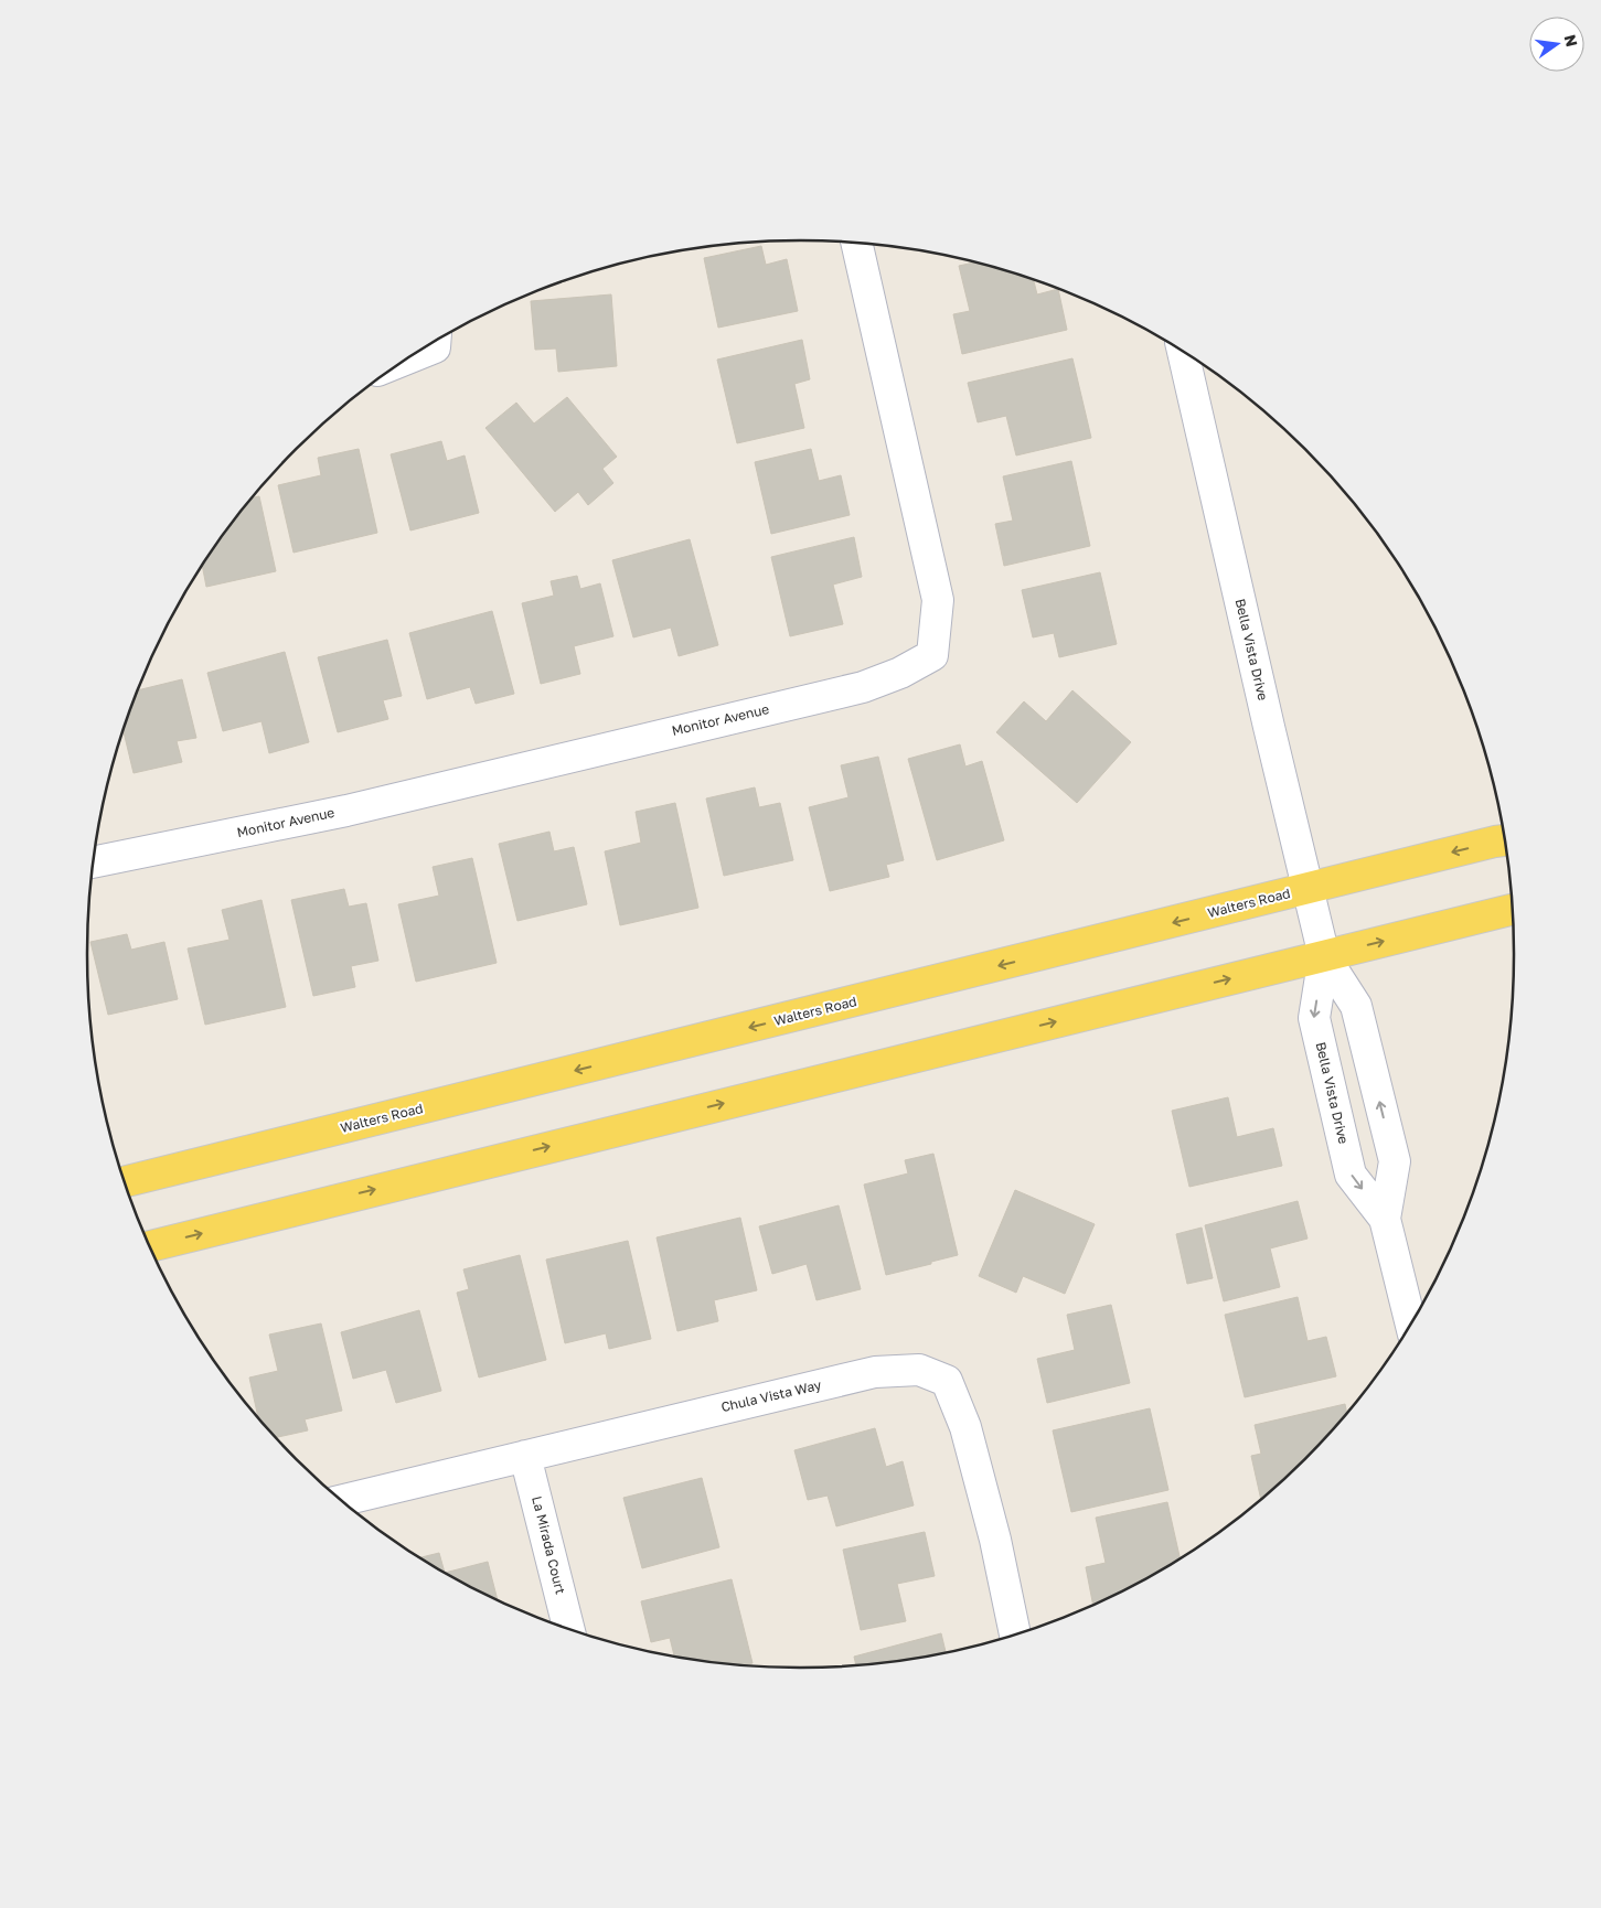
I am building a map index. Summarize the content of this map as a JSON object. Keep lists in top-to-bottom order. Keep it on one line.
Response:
{"streets":{"main road":["Walters Road"],"street":["Bella Vista Drive","Monitor Avenue","Chula Vista Way","La Mirada Court"]},"crossings":[["Bella Vista Drive","Walters Road"],["Chula Vista Way","La Mirada Court"]],"north":"right"}
